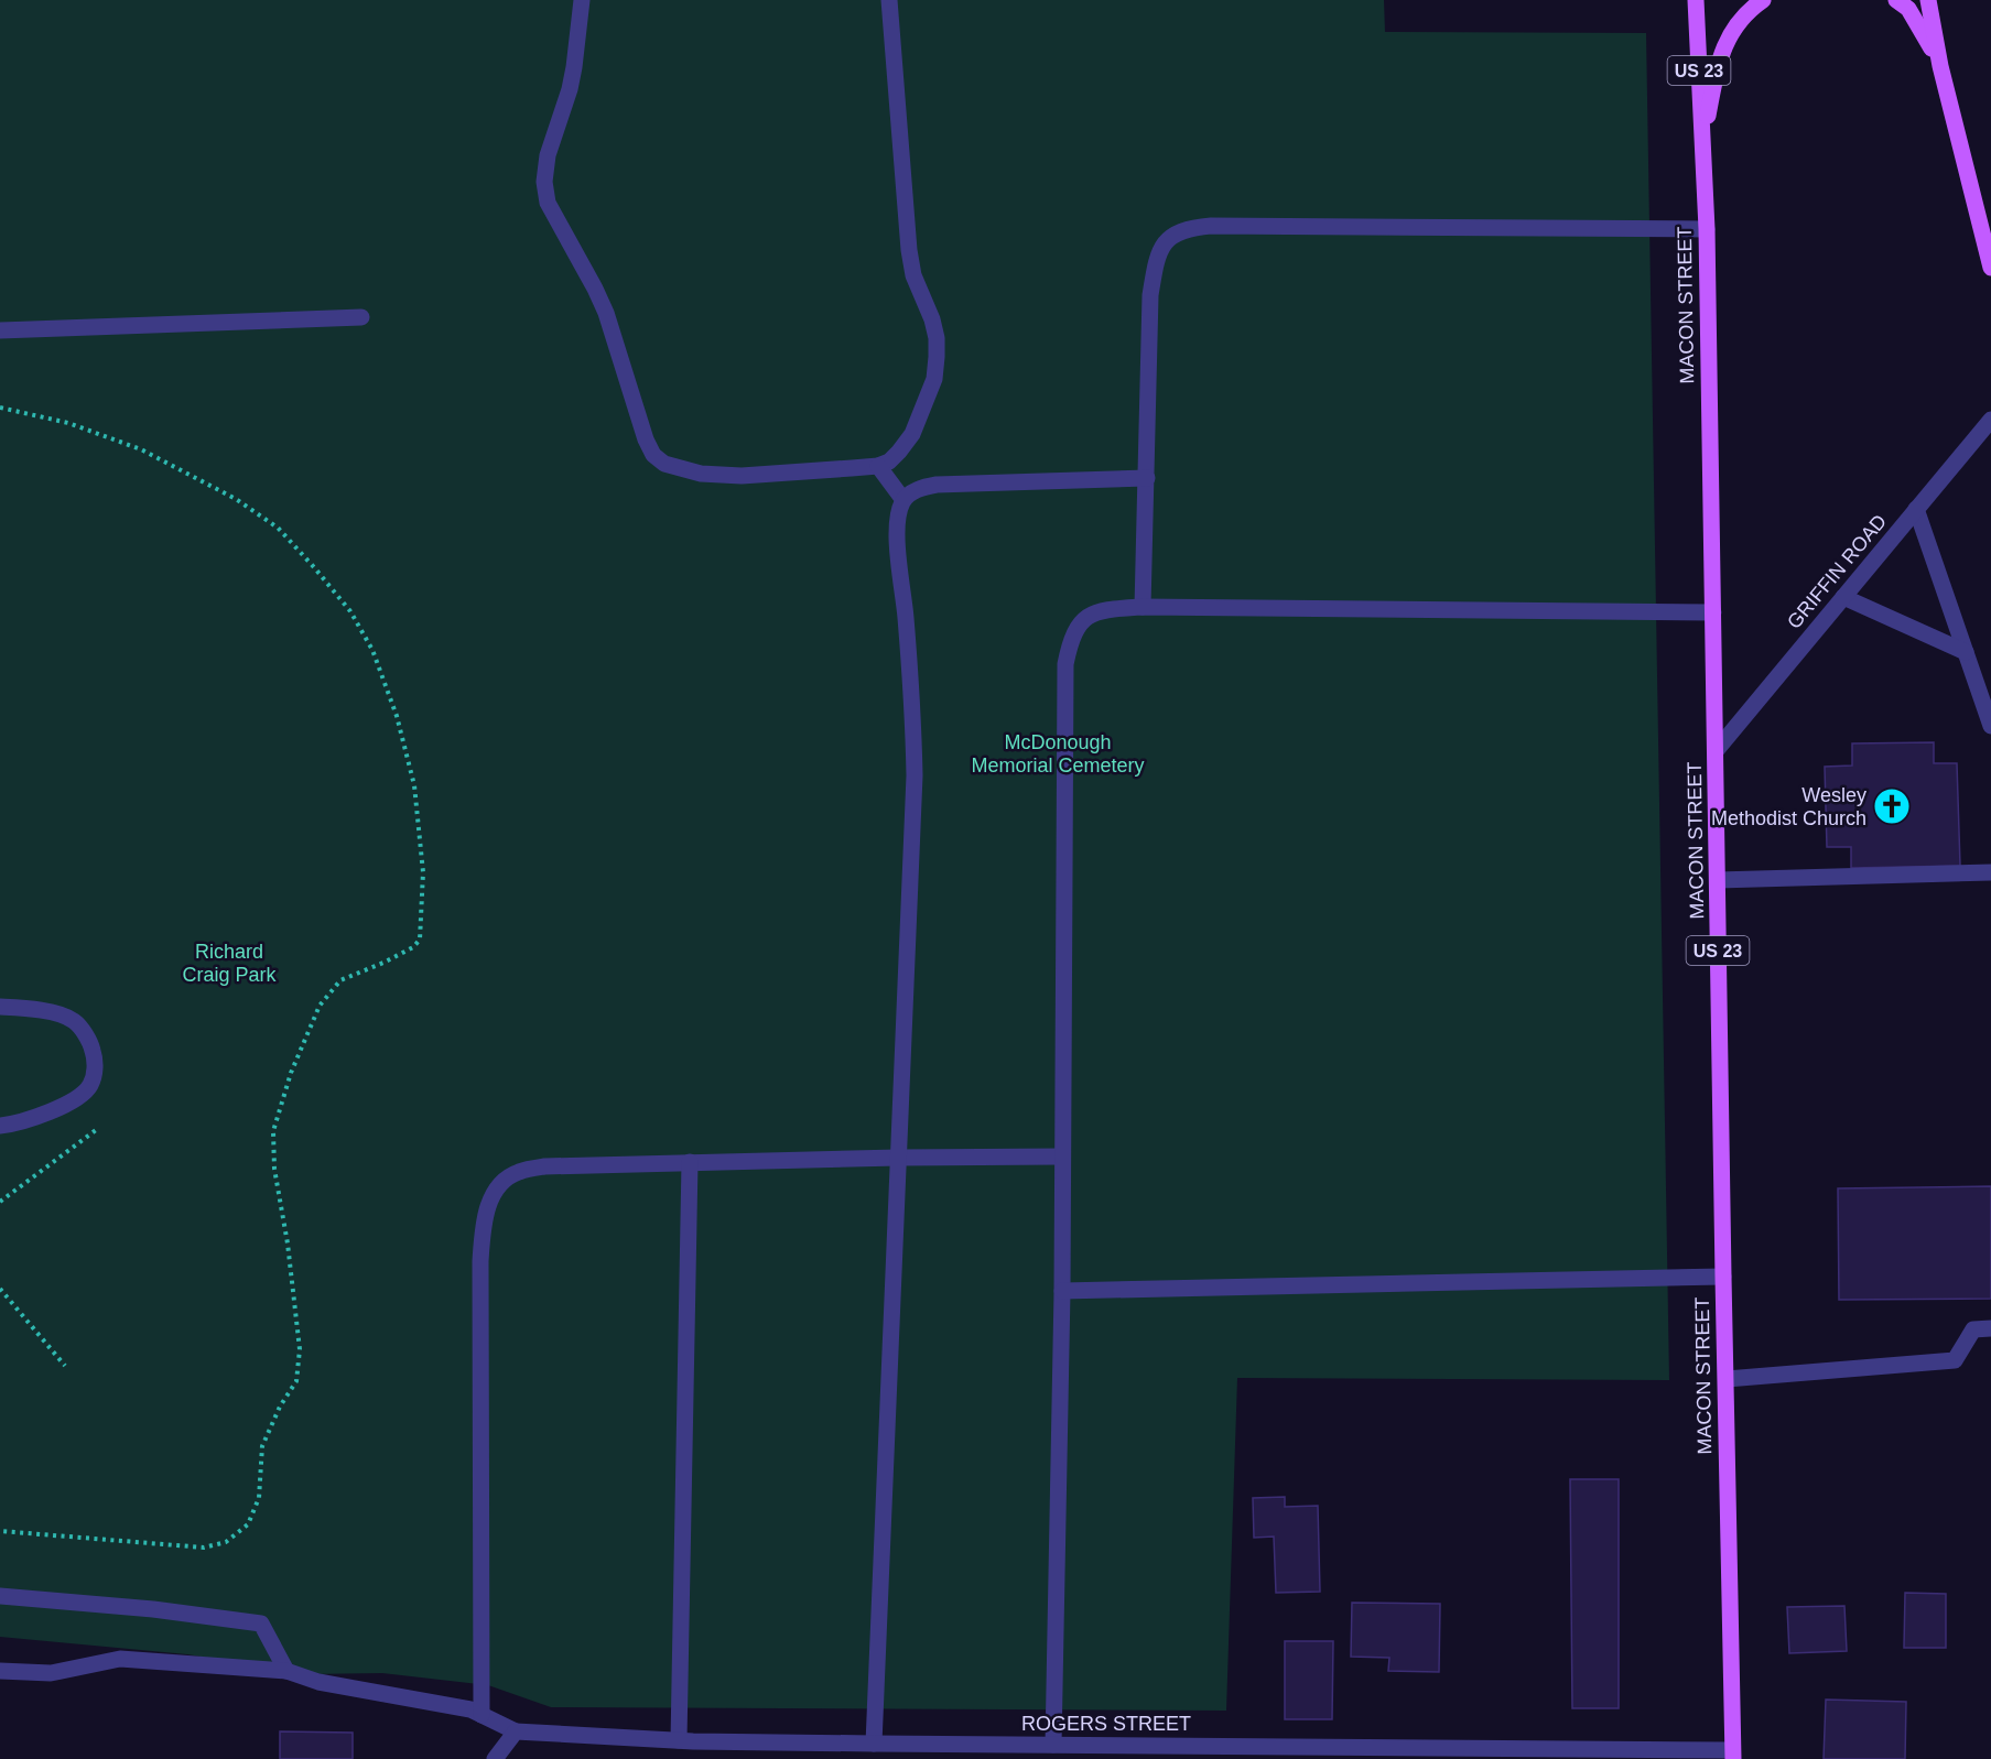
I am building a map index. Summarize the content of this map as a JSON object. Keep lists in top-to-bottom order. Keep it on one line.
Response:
{"streets":{"main road":["US 23","MACON STREET"],"street":["GRIFFIN ROAD","ROGERS STREET"]},"crossings":[["MACON STREET","GRIFFIN ROAD"],["MACON STREET","ROGERS STREET"]],"parks":["McDonough Memorial Cemetery","Richard Craig Park"],"places":{"church":["Wesley Methodist Church"]}}
